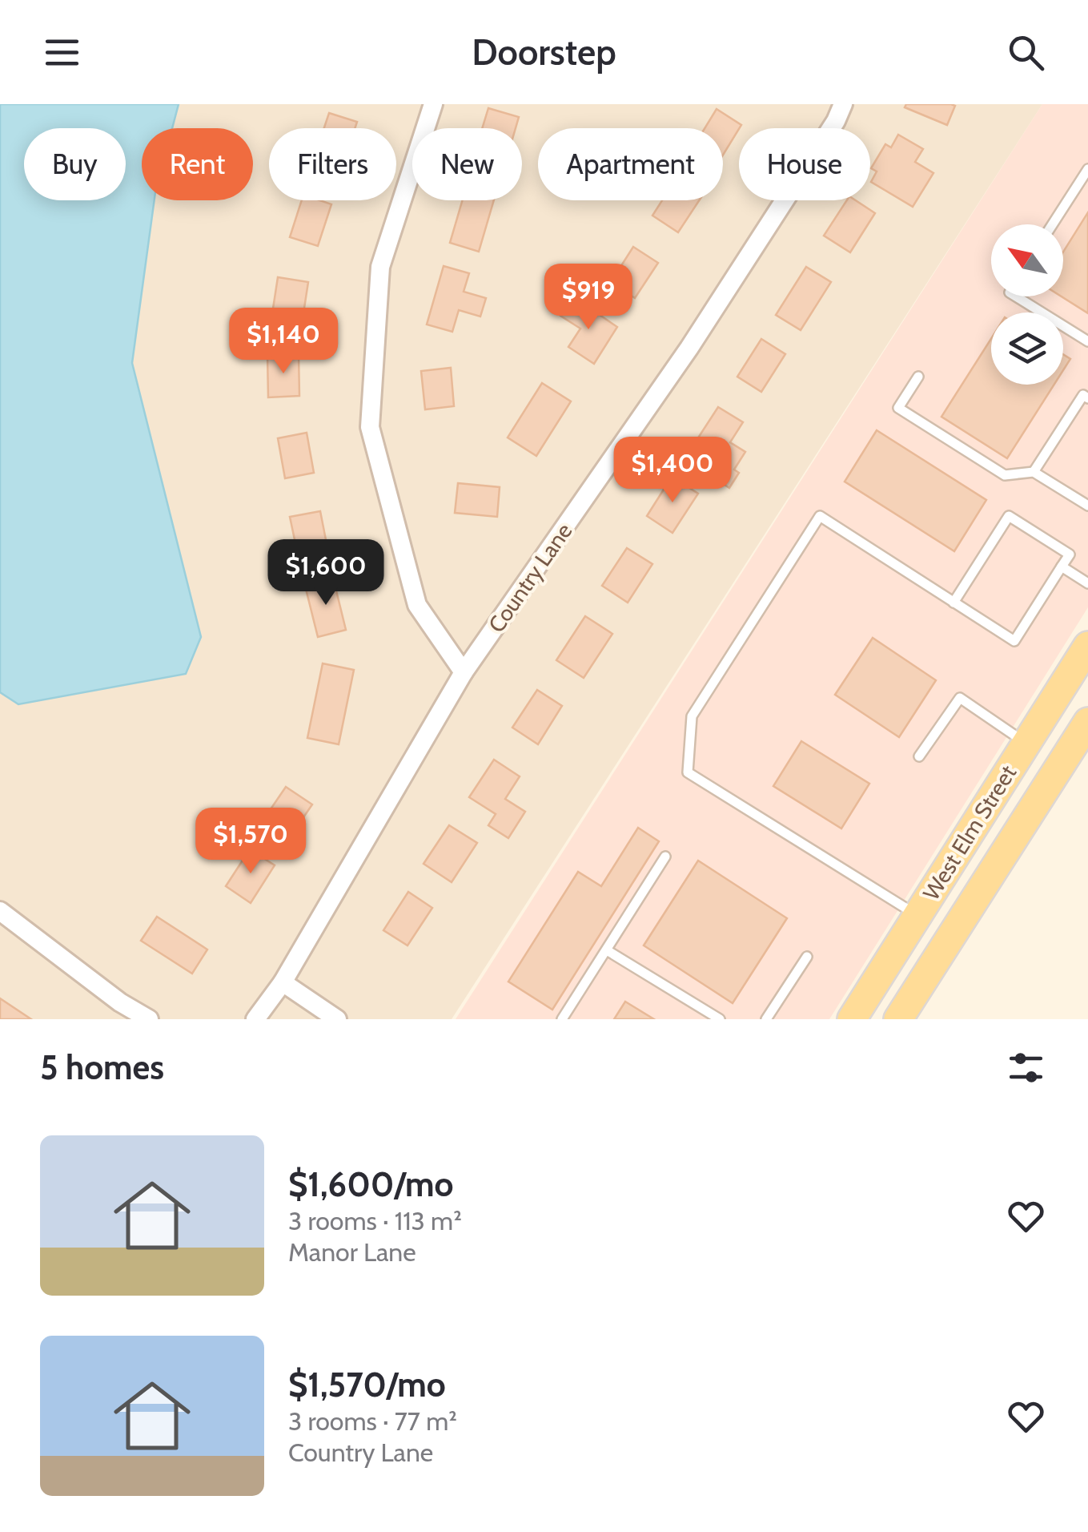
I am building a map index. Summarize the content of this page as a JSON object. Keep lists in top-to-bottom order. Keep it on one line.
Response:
{"streets":{"main road":["West Elm Street"],"street":["Country Lane"]},"north":"top left","page":{"header":"Doorstep","chip":["Buy","Rent","Filters","New","Apartment","House"],"price":["$919","$1,140","$1,400","$1,600","$1,570"],"heading":"5 homes","list":[{"name":"$1,600/mo","note":"3 rooms · 113 m² · Manor Lane"},{"name":"$1,570/mo","note":"3 rooms · 77 m² · Country Lane"}]}}
